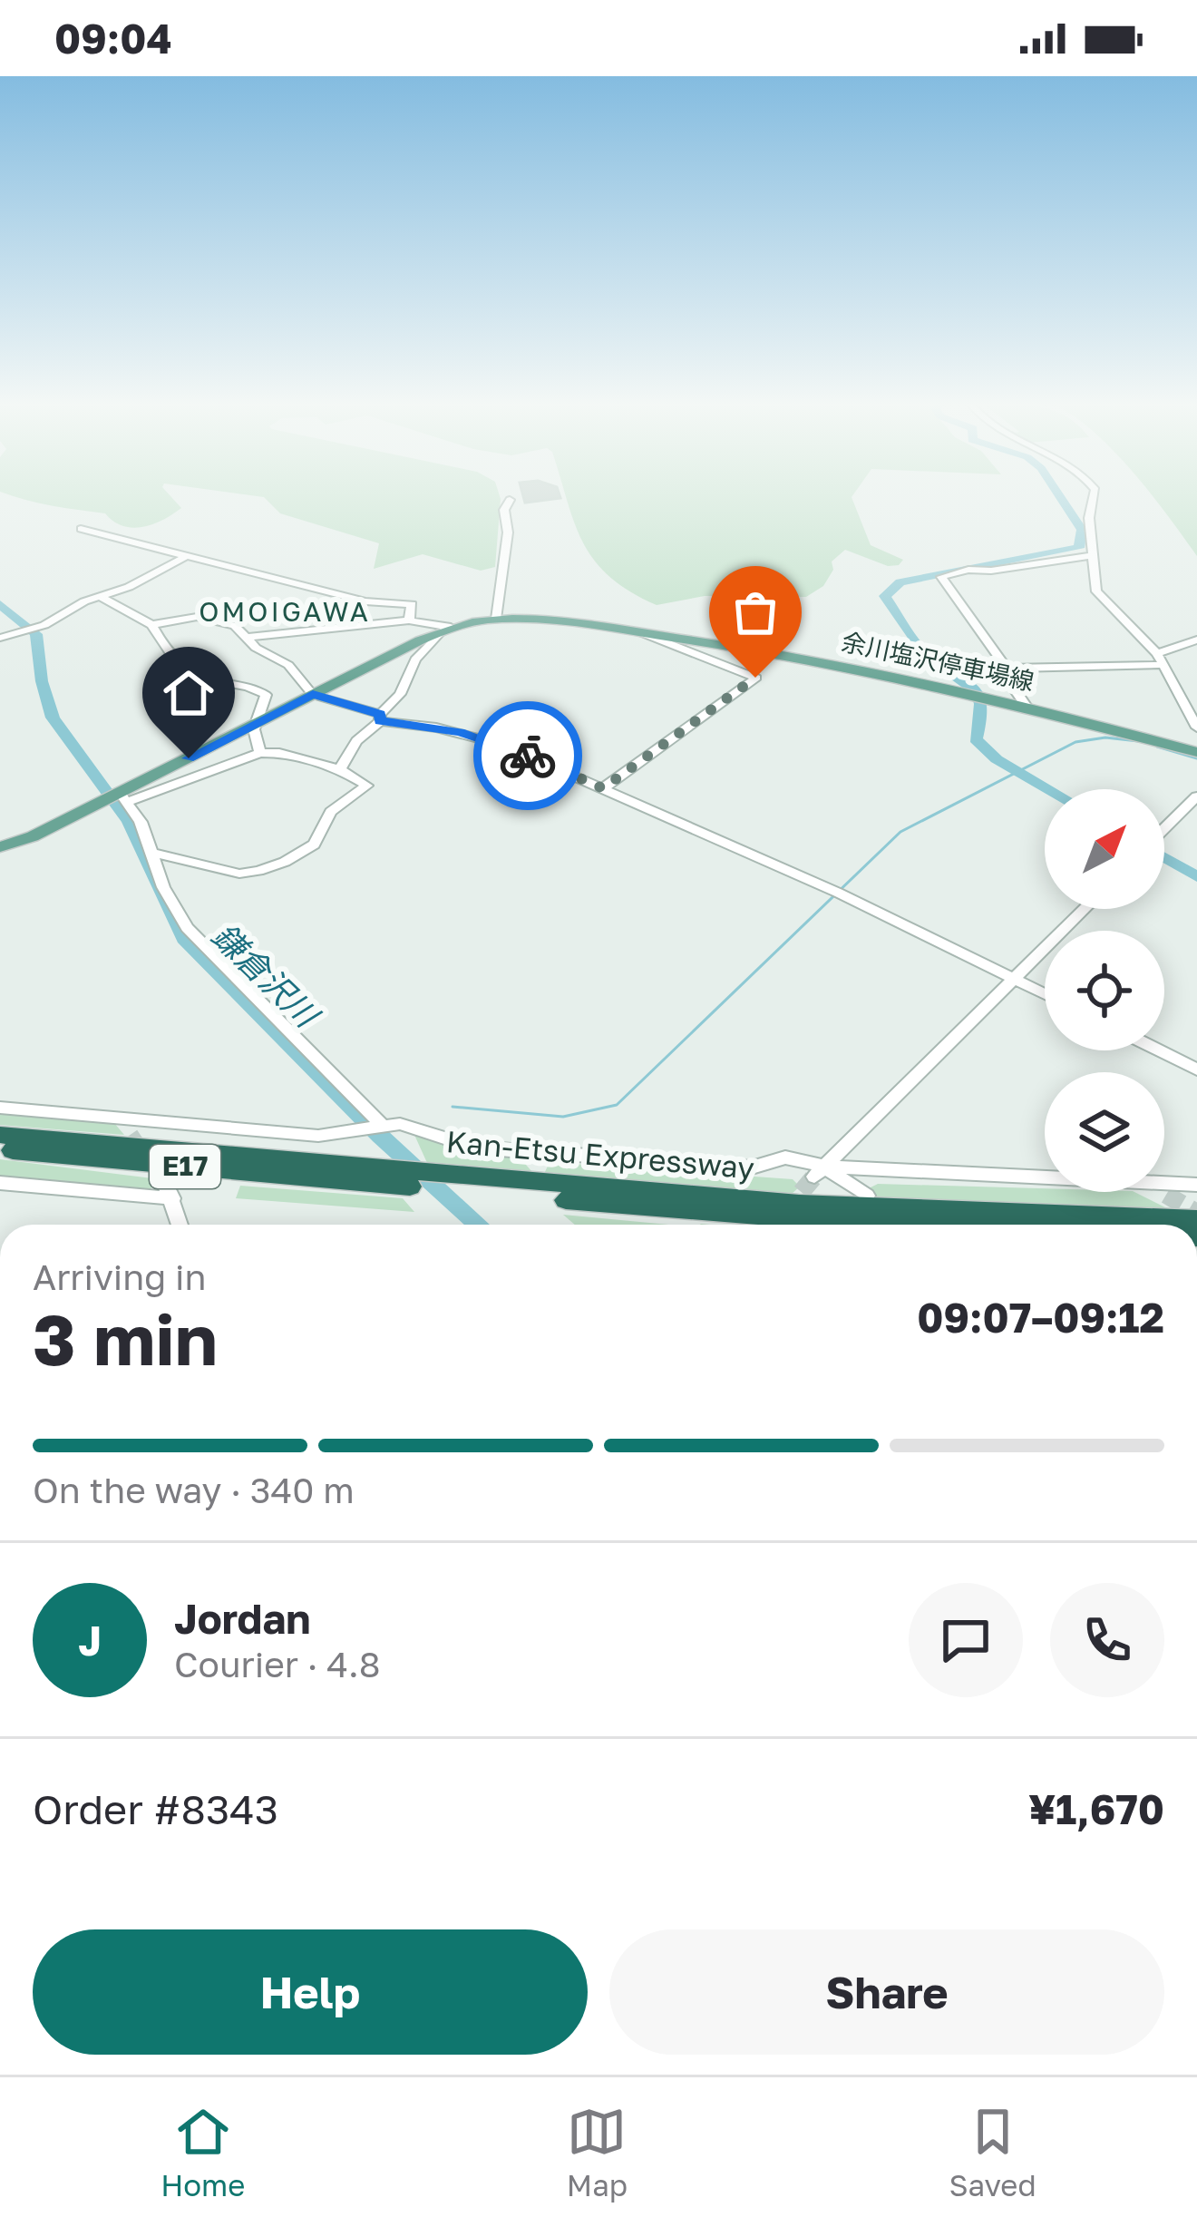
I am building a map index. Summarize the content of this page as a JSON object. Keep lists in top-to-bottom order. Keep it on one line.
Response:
{"streets":{"highway":["Kan-Etsu Expressway","E17"],"main road":["余川塩沢停車場線"]},"districts":["OMOIGAWA"],"water":["鎌倉沢川"],"north":"top right","page":{"status":"09:04","heading":["3 min","Arriving in","09:07–09:12"],"panel":["Jordan","Courier · 4.8","Order #8343","¥1,670"],"bar":"On the way · 340 m","round":"J","buttons":["Help","Share"],"tabs":["Home","Map","Saved"]}}
